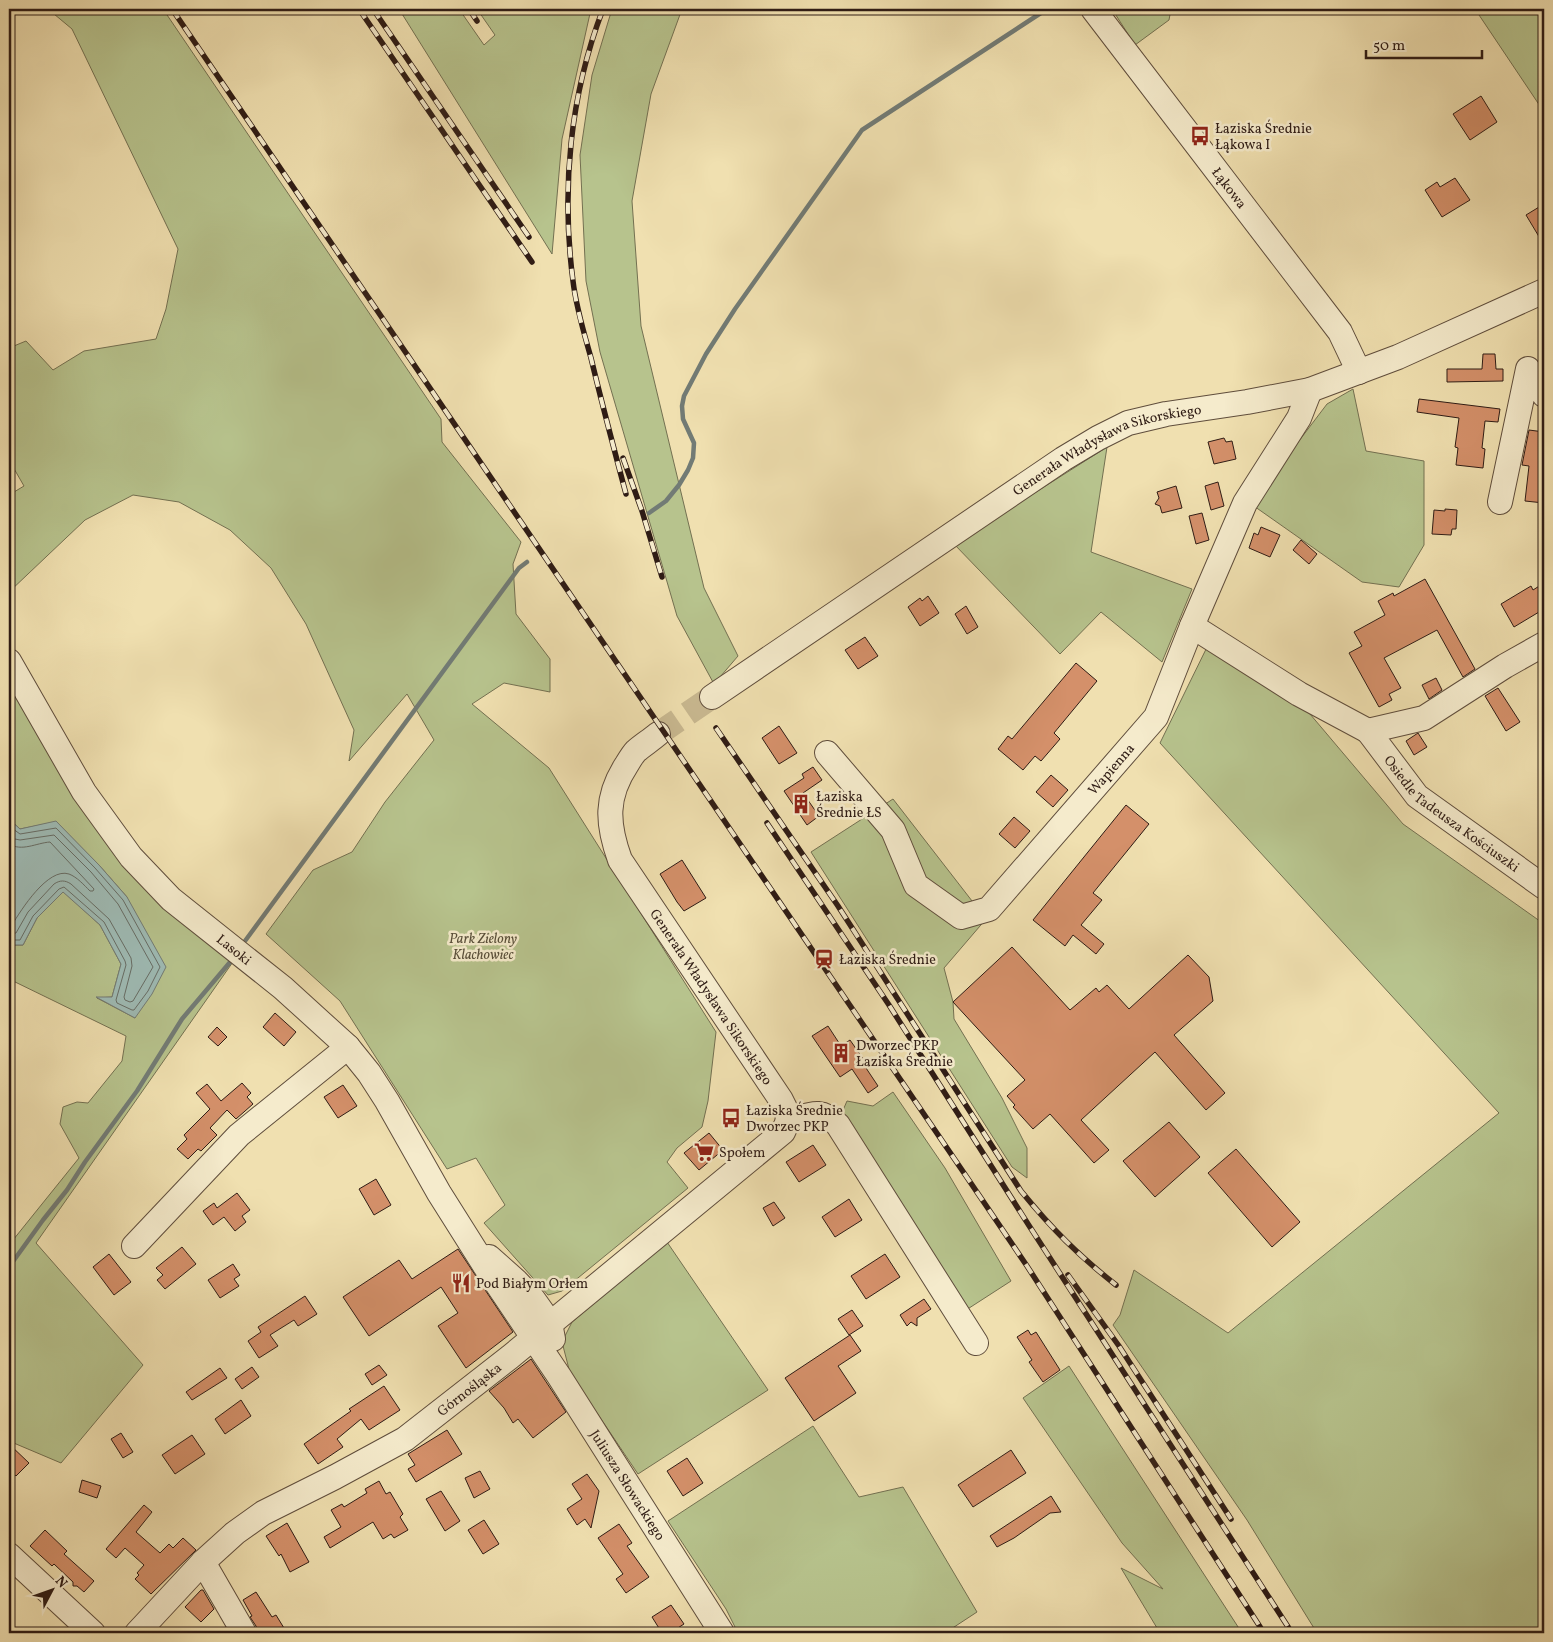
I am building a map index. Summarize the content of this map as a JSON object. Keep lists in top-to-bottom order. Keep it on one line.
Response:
{"streets":{"street":["Łąkowa","Generała Władysława Sikorskiego","Wapienna","Osiedle Tadeusza Kościuszki","Lasoki","Górnośląska","Juliusza Słowackiego"]},"crossings":[["Łąkowa","Generała Władysława Sikorskiego"],["Generała Władysława Sikorskiego","Wapienna"],["Generała Władysława Sikorskiego","Górnośląska"],["Wapienna","Osiedle Tadeusza Kościuszki"],["Lasoki","Górnośląska"],["Lasoki","Juliusza Słowackiego"],["Górnośląska","Juliusza Słowackiego"]],"parks":["Park Zielony Klachowiec"],"places":{"bus stop":["Łaziska Średnie Łąkowa I","Łaziska Średnie Dworzec PKP"],"building":["Łaziska Średnie ŁS","Dworzec PKP Łaziska Średnie"],"station":["Łaziska Średnie"],"supermarket":["Społem"],"restaurant":["Pod Białym Orłem"]},"scale_bar":"50 m","north":"top right"}
